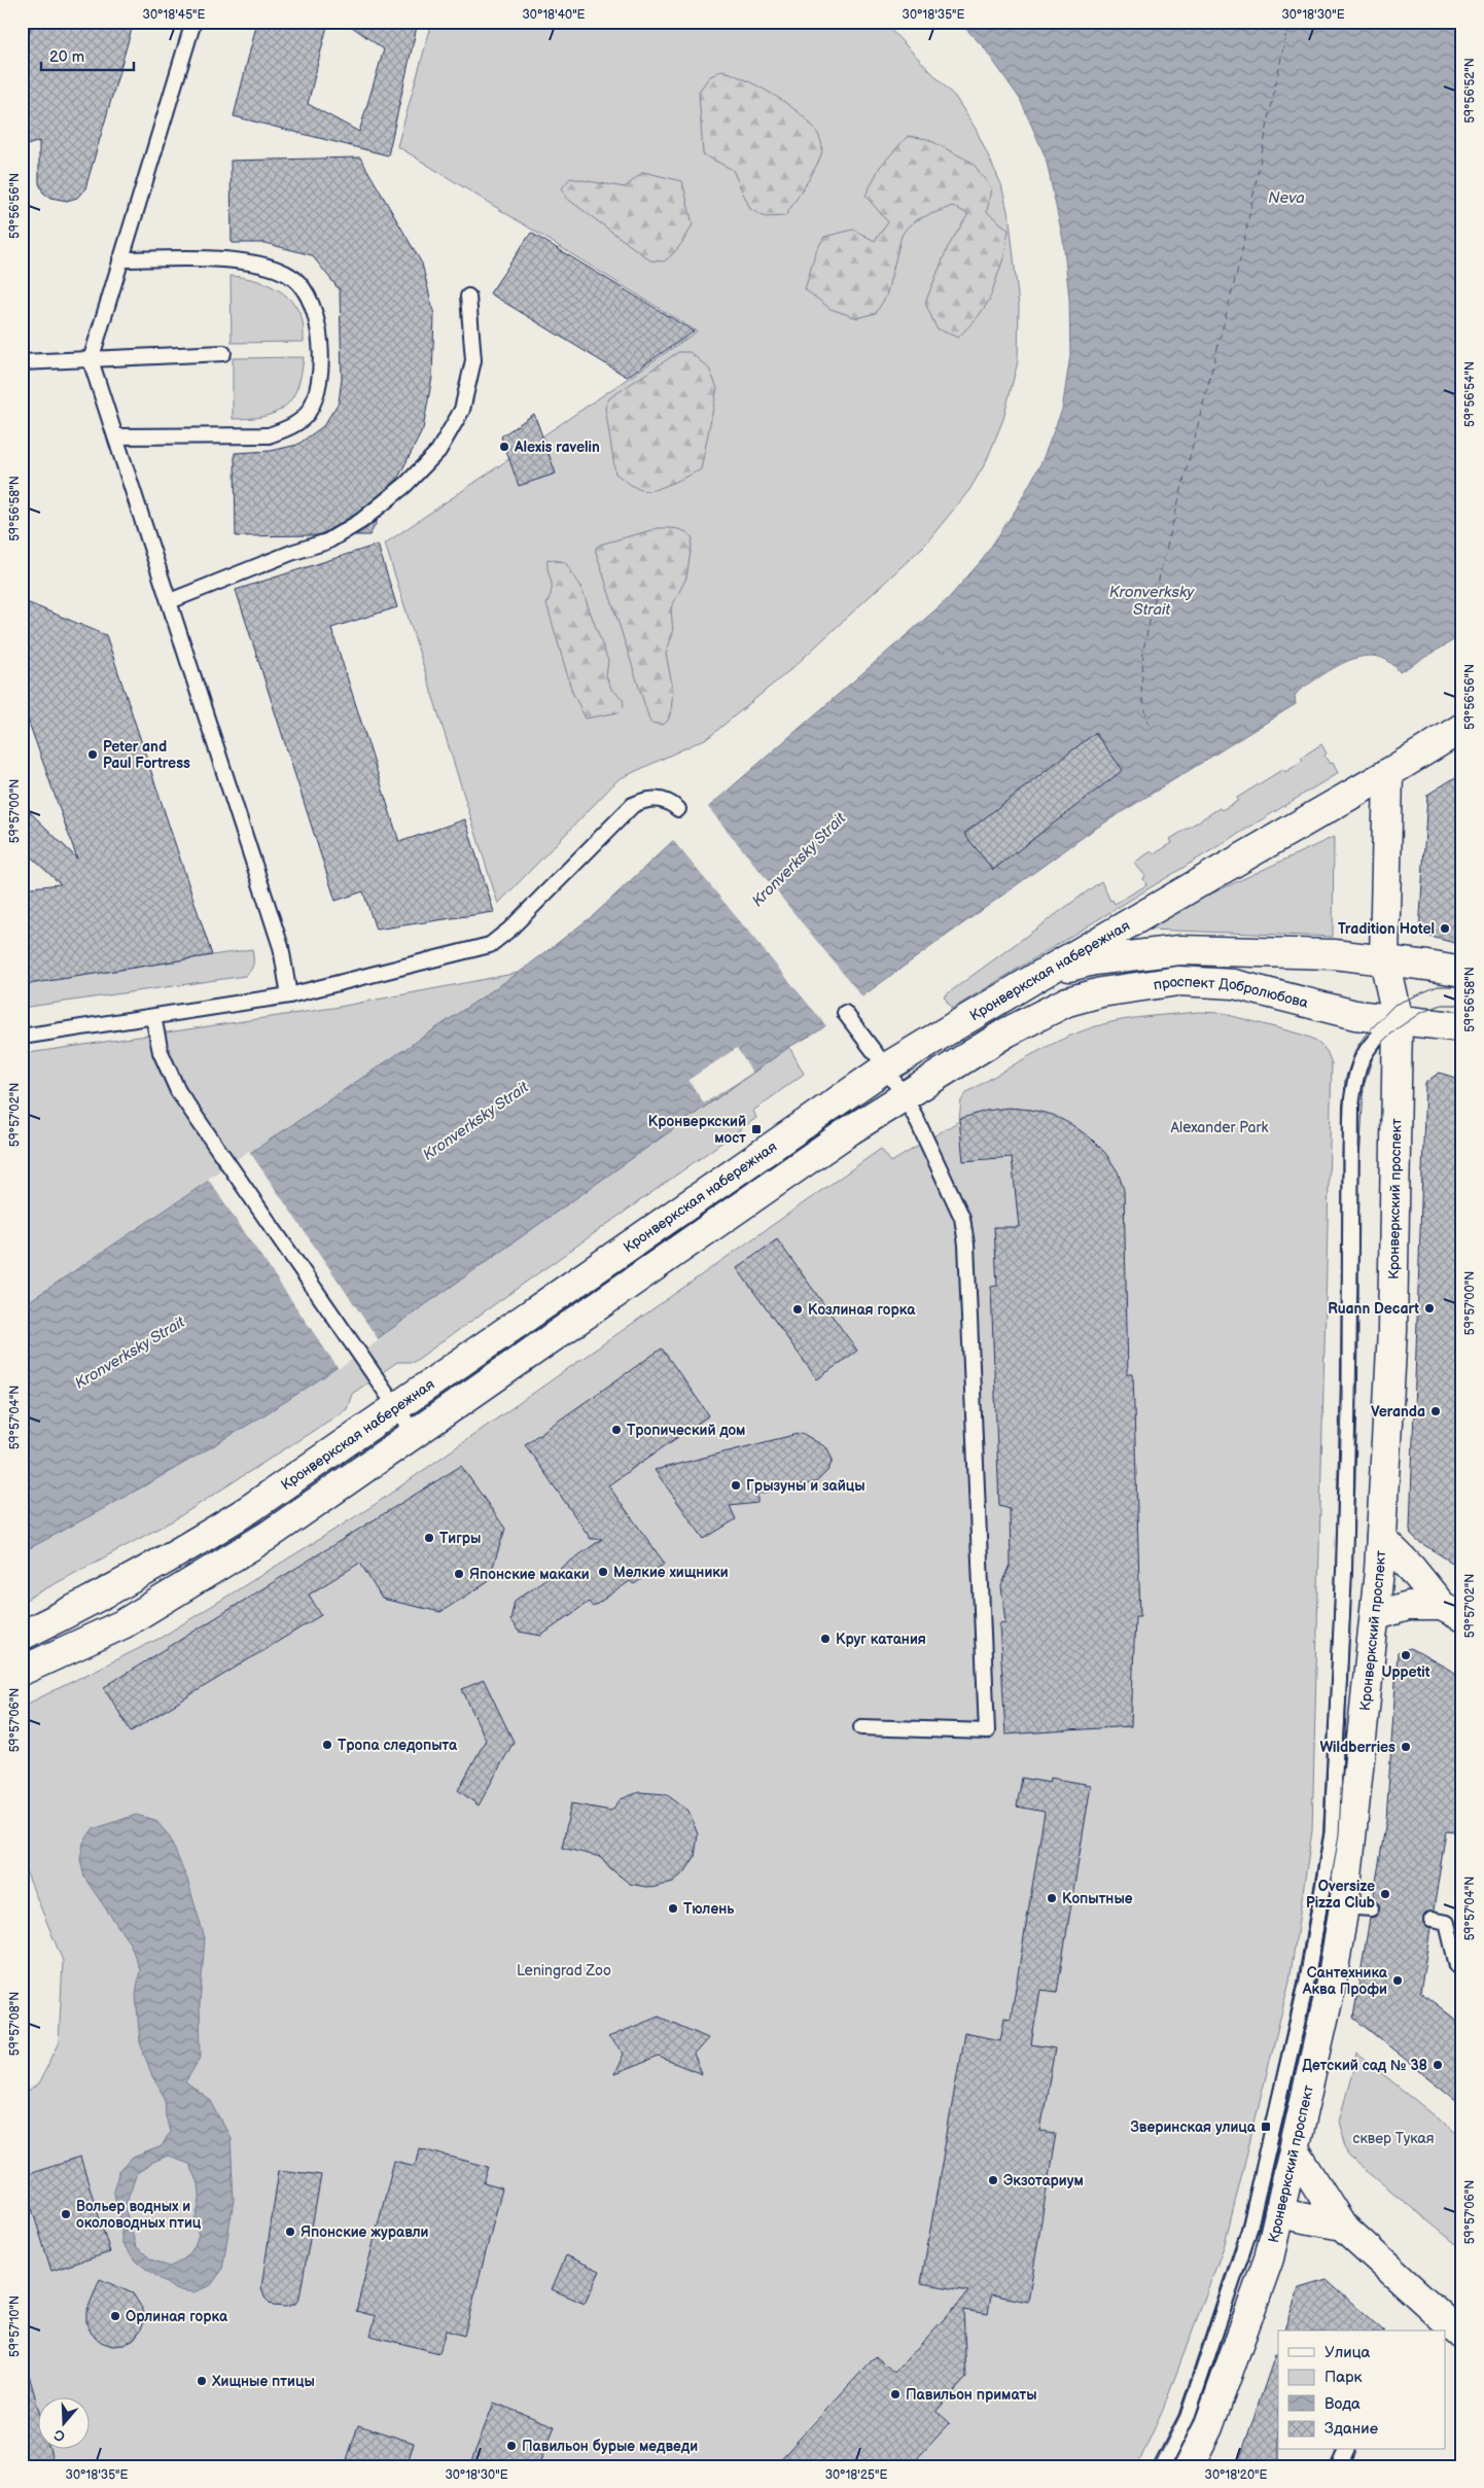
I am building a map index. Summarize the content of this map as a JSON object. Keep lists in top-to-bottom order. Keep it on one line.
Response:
{"streets":{"main road":["Кронверкская набережная","проспект Добролюбова","Кронверкский проспект"]},"crossings":[["Кронверкская набережная","Кронверкский проспект"],["проспект Добролюбова","Кронверкский проспект"]],"water":["Neva","Kronverksky Strait"],"parks":["Alexander Park","Leningrad Zoo","сквер Тукая"],"places":{"other":["Alexis ravelin","Peter and Paul Fortress","Tradition Hotel","Ruann Decart","Козлиная горка","Veranda","Тропический дом","Грызуны и зайцы","Тигры","Мелкие хищники","Японские макаки","Круг катания","Uppetit","Тропа следопыта","Wildberries","Oversize Pizza Club","Копытные","Тюлень","Сантехника Аква Профи","Детский сад № 38","Экзотариум","Вольер водных и околоводных птиц","Японские журавли","Орлиная горка","Хищные птицы","Павильон приматы","Павильон бурые медведи"],"transit":["Кронверкский мост","Зверинская улица"]},"legend":["Улица","Парк","Вода","Здание"],"scale_bar":"20 m","north":"bottom","coordinates":["30°18'45\"E","30°18'40\"E","30°18'35\"E","30°18'30\"E","59°56'52\"N","59°56'56\"N","59°56'54\"N","59°56'58\"N","59°57'00\"N","59°57'02\"N","59°57'04\"N","59°57'06\"N","59°57'08\"N","59°57'10\"N","30°18'25\"E","30°18'20\"E"]}
